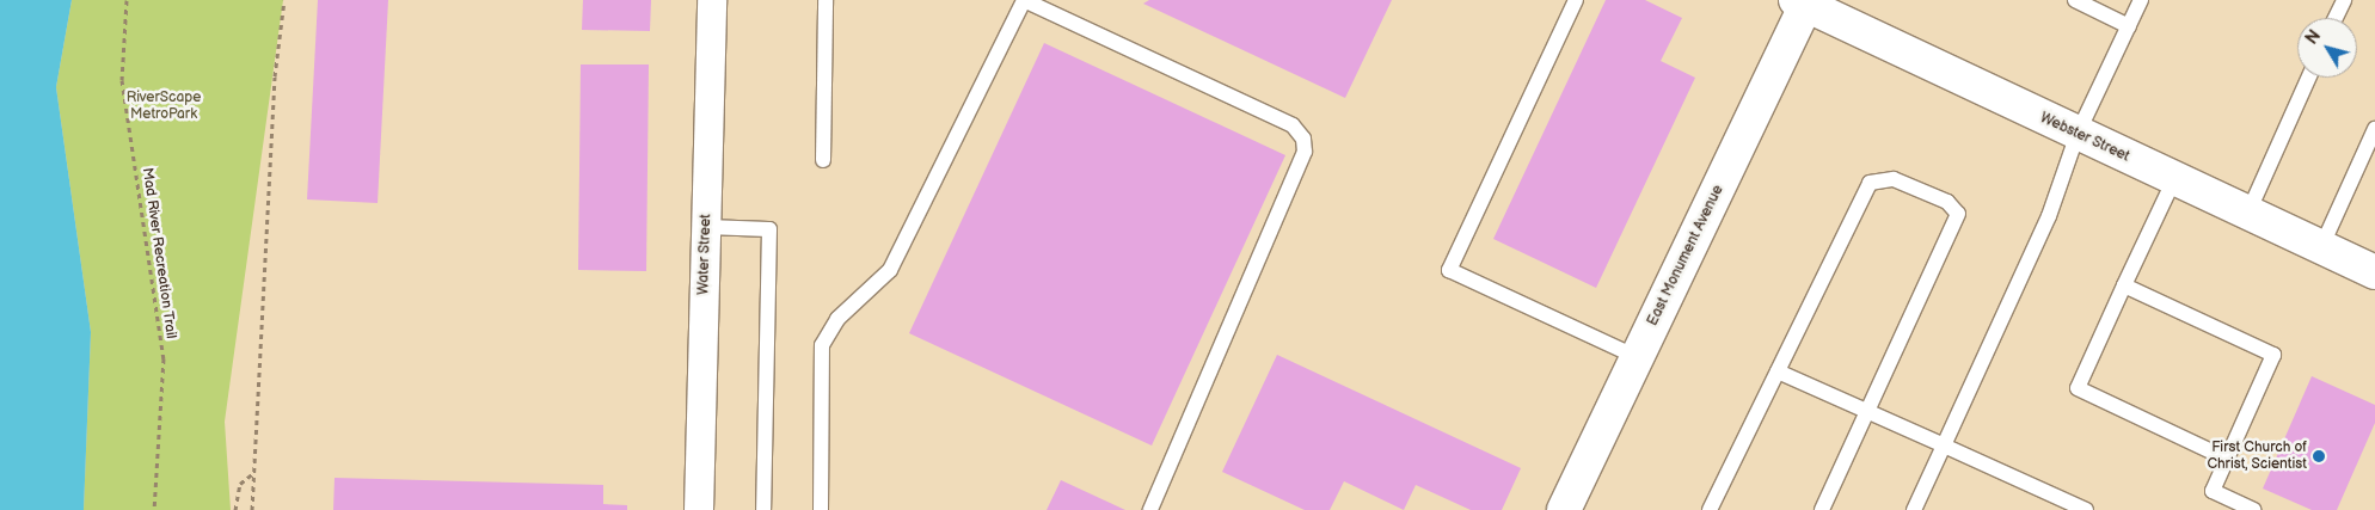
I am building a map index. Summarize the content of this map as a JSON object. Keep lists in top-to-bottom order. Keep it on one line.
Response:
{"streets":{"street":["Webster Street","Water Street","East Monument Avenue"],"path":["Mad River Recreation Trail"]},"crossings":[["Webster Street","East Monument Avenue"]],"parks":["RiverScape MetroPark"],"places":["First Church of Christ, Scientist"],"north":"top left"}
